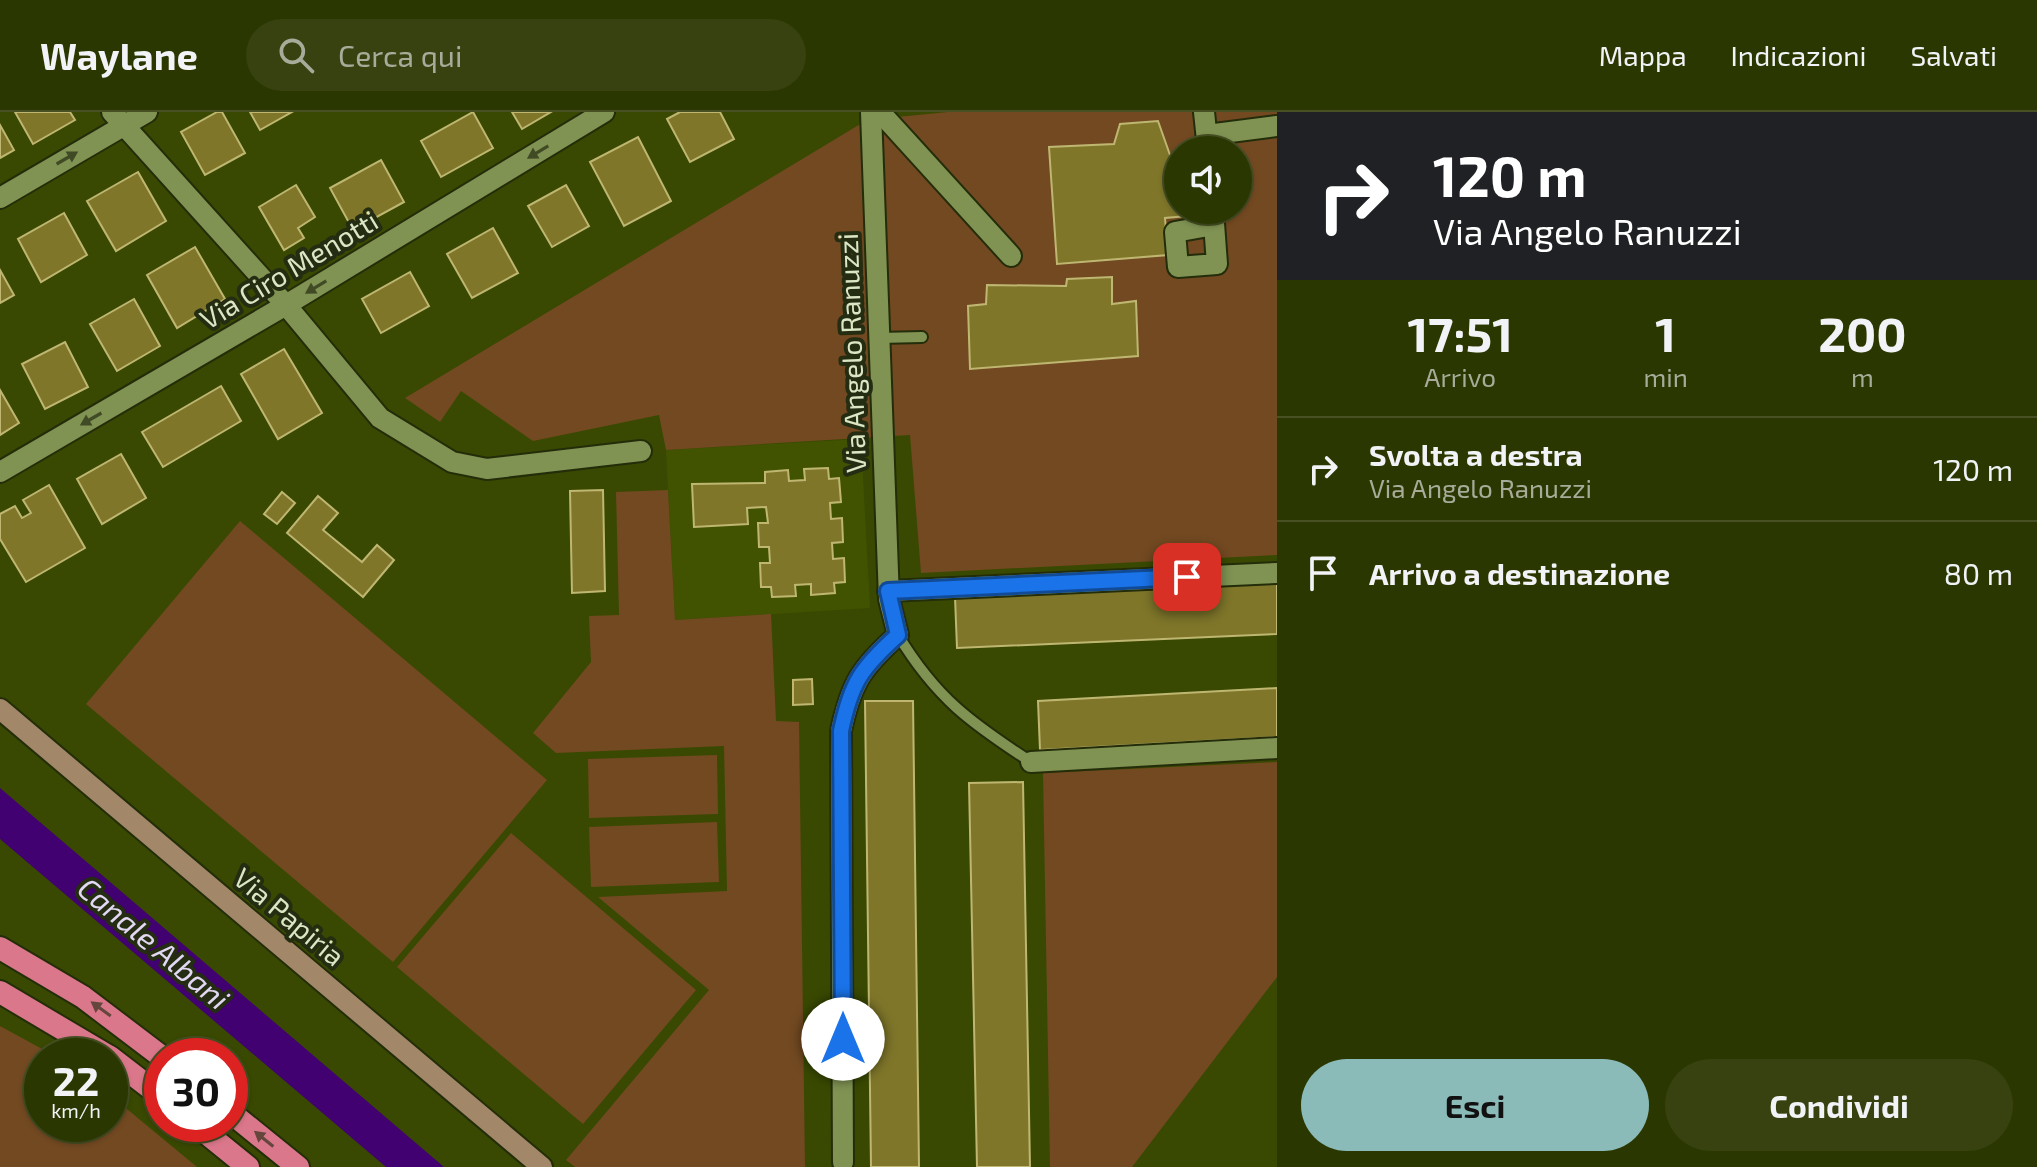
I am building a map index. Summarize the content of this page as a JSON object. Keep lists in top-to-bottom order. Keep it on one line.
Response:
{"streets":{"main road":["Via Papiria"],"street":["Via Ciro Menotti","Via Angelo Ranuzzi"]},"one_way":["Via Ciro Menotti"],"water":["Canale Albani"],"page":{"header":"Waylane","search":"Cerca qui","nav":["Mappa","Indicazioni","Salvati"],"turn":["120 m","Via Angelo Ranuzzi"],"eta":["17:51","Arrivo","1","min","200","m"],"list":[{"name":"Svolta a destra","note":"Via Angelo Ranuzzi","value":"120 m"},{"name":"Arrivo a destinazione","value":"80 m"}],"speed":"22 km/h","limit":"30","buttons":["Esci","Condividi"]}}
